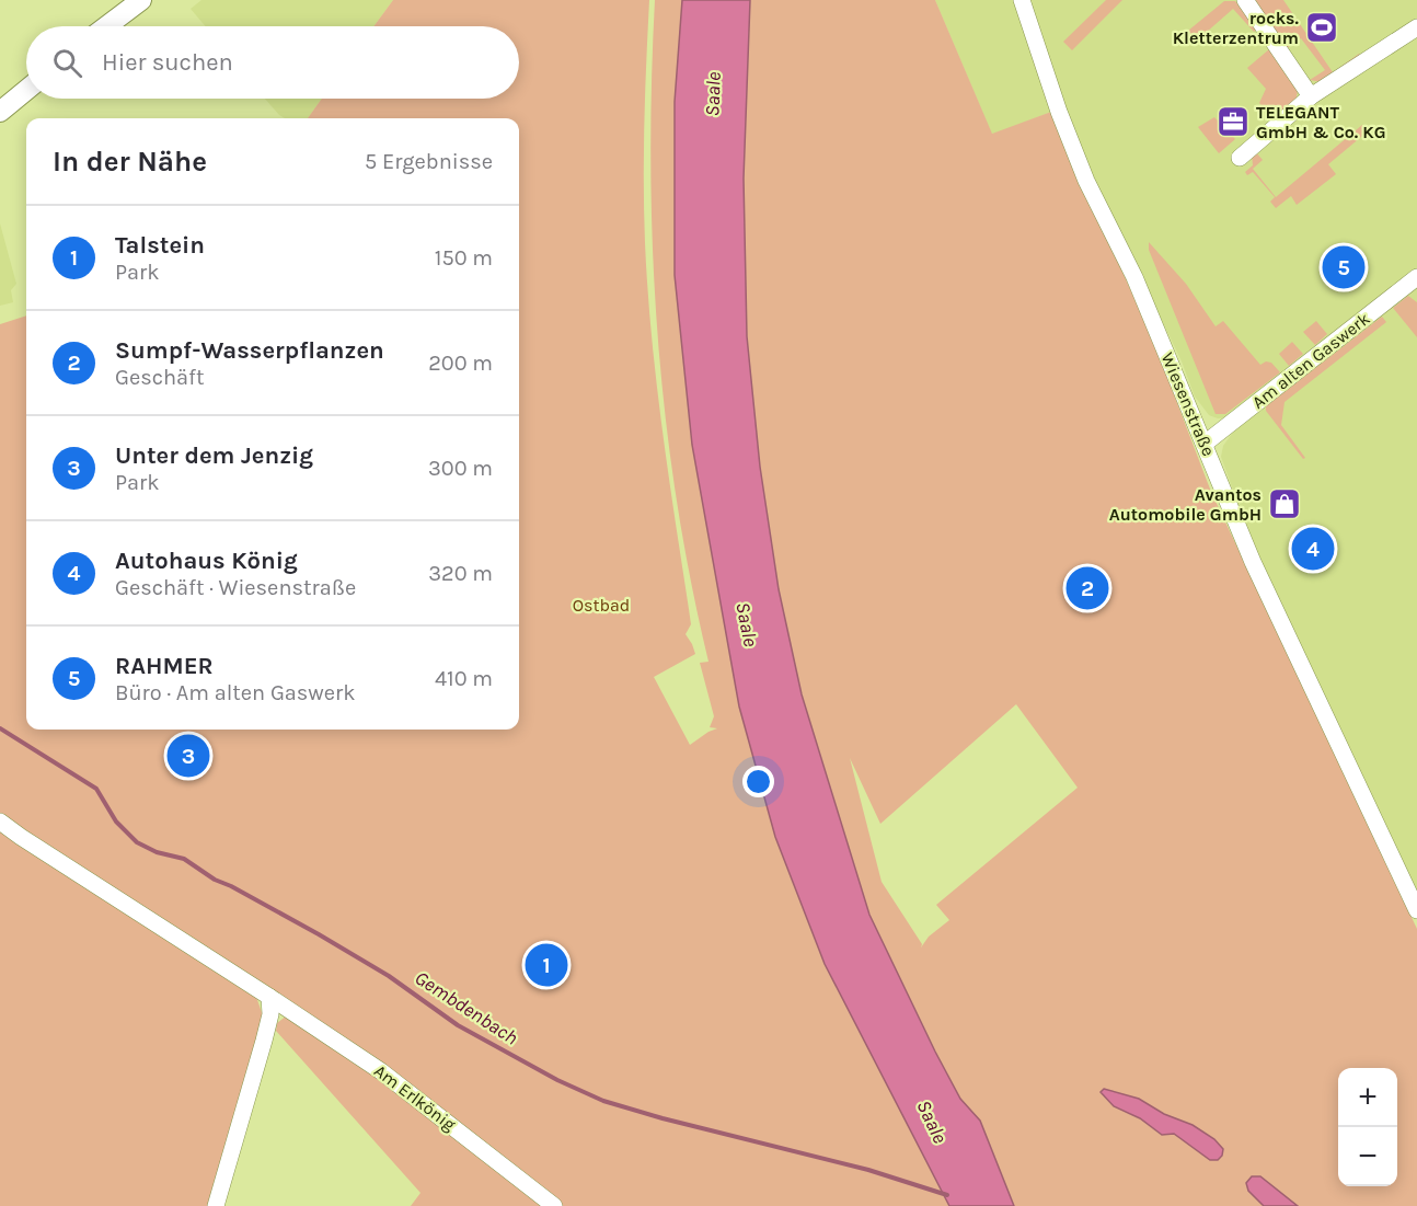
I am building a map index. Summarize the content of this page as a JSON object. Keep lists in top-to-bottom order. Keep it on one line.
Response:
{"streets":{"street":["Am alten Gaswerk","Wiesenstraße","Am Erlkönig"]},"crossings":[["Am alten Gaswerk","Wiesenstraße"]],"water":["Saale","Gembdenbach"],"parks":["Ostbad"],"places":{"sports":["rocks. Kletterzentrum"],"office":["TELEGANT GmbH & Co. KG"],"shop":["Avantos Automobile GmbH"]},"page":{"search":"Hier suchen","heading":["In der Nähe","5 Ergebnisse"],"list":[{"mark":"1","name":"Talstein","note":"Park","value":"150 m"},{"mark":"2","name":"Sumpf-Wasserpflanzen","note":"Geschäft","value":"200 m"},{"mark":"3","name":"Unter dem Jenzig","note":"Park","value":"300 m"},{"mark":"4","name":"Autohaus König","note":"Geschäft · Wiesenstraße","value":"320 m"},{"mark":"5","name":"RAHMER","note":"Büro · Am alten Gaswerk","value":"410 m"}],"pins":["5","4","2","3","1"],"map_buttons":["+","−"]}}
